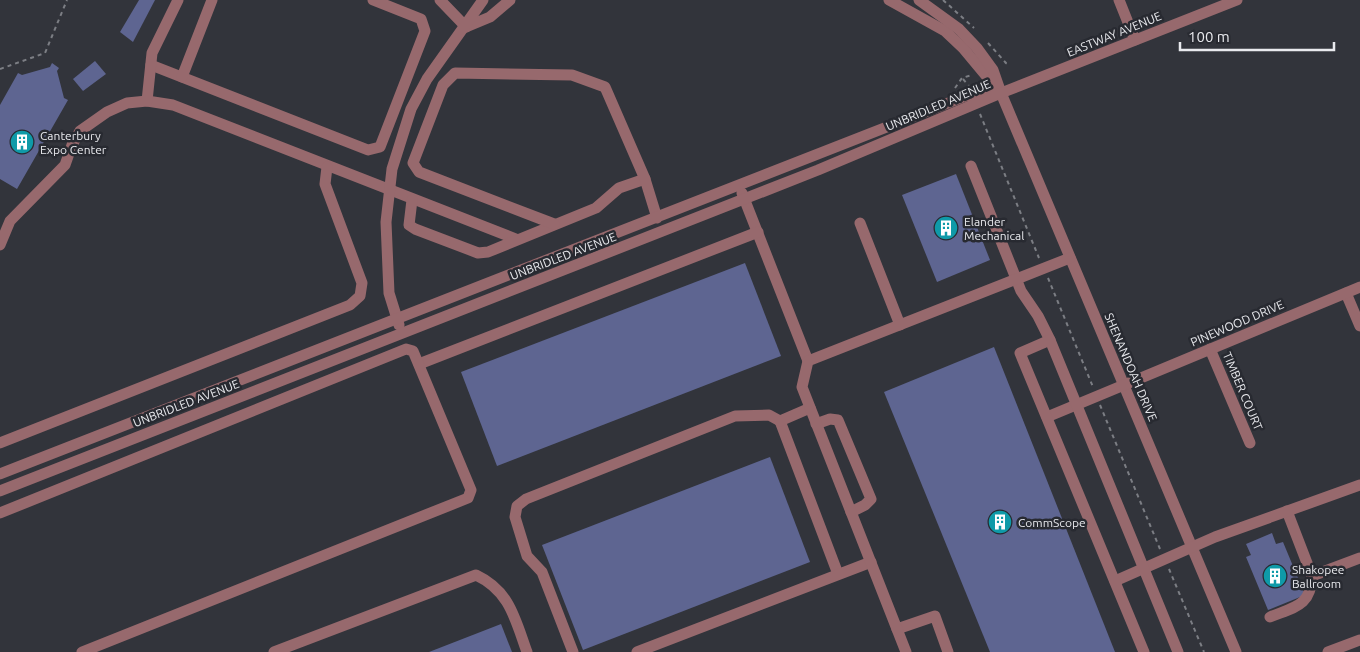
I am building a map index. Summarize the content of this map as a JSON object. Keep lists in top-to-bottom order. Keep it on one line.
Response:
{"streets":{"street":["EASTWAY AVENUE","UNBRIDLED AVENUE","PINEWOOD DRIVE","SHENANDOAH DRIVE","TIMBER COURT"]},"crossings":[["EASTWAY AVENUE","UNBRIDLED AVENUE"],["EASTWAY AVENUE","SHENANDOAH DRIVE"],["UNBRIDLED AVENUE","SHENANDOAH DRIVE"],["PINEWOOD DRIVE","SHENANDOAH DRIVE"],["PINEWOOD DRIVE","TIMBER COURT"]],"places":{"building":["Canterbury Expo Center","Elander Mechanical","CommScope","Shakopee Ballroom"]},"scale_bar":"100 m"}
